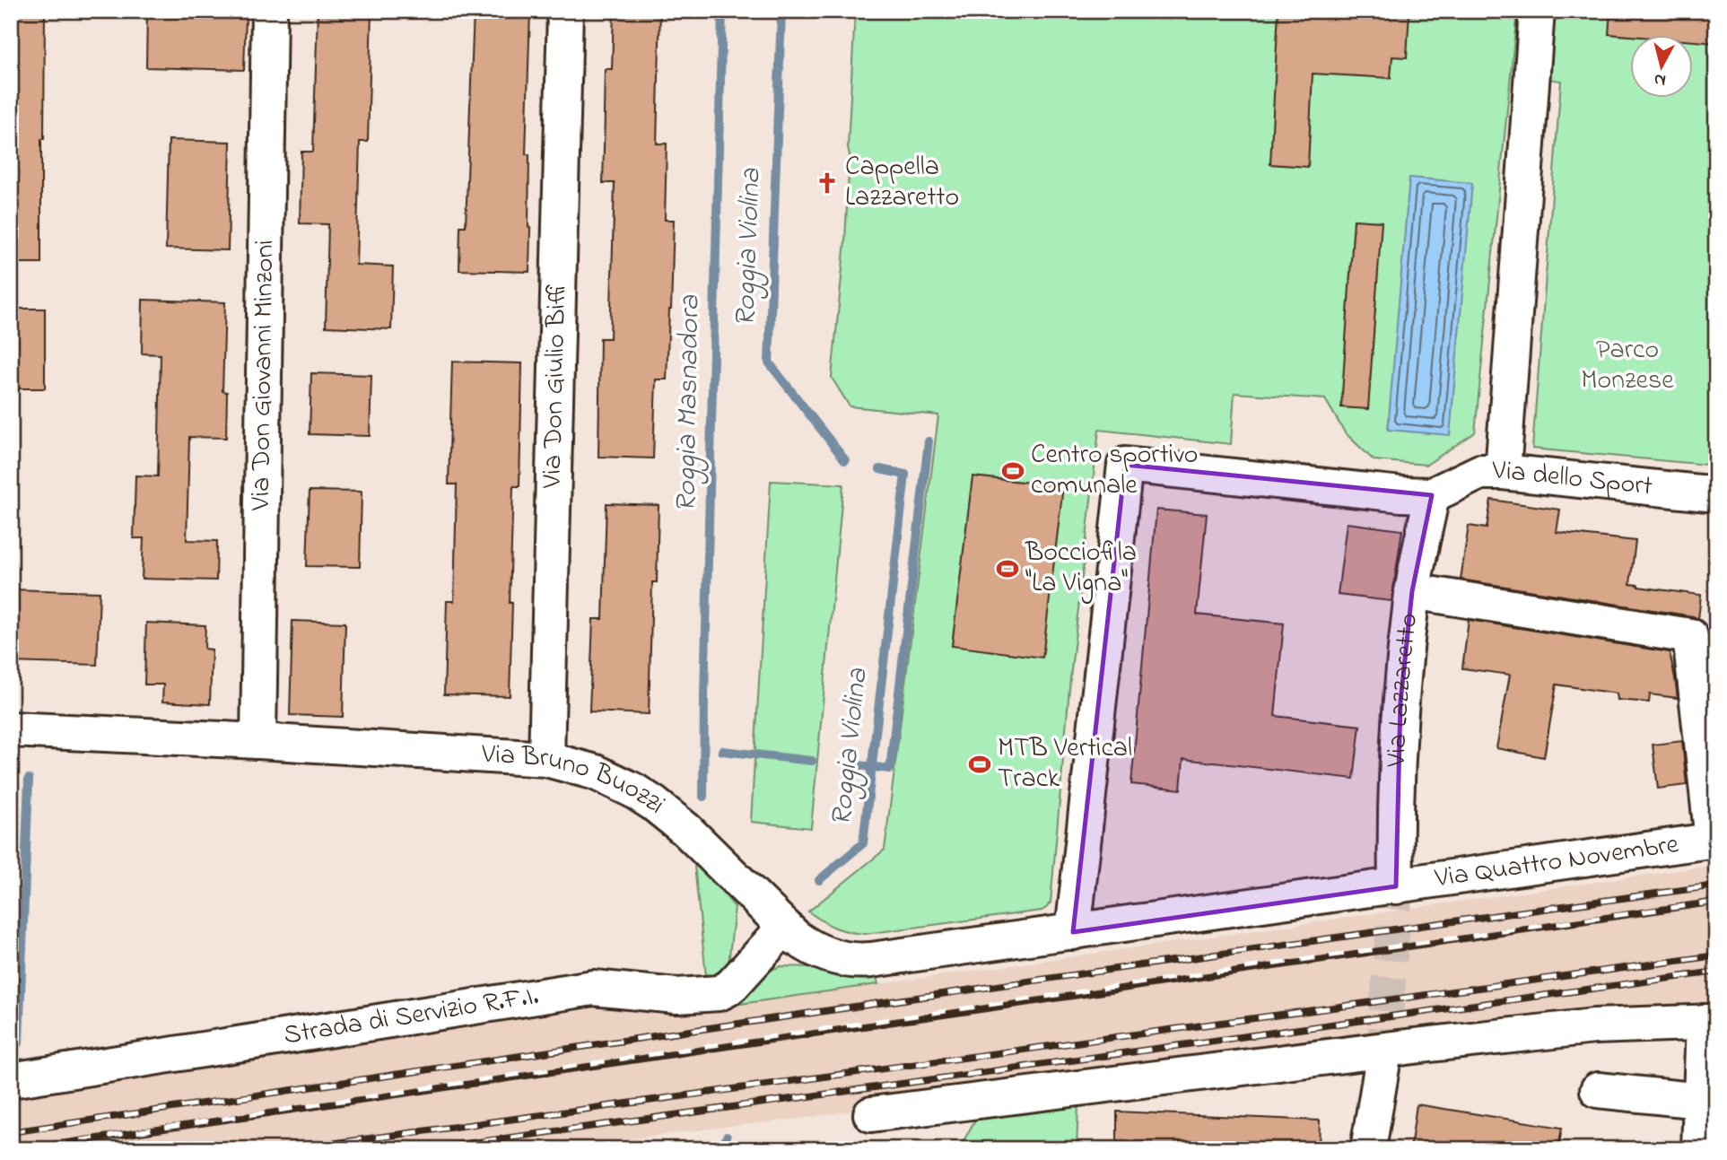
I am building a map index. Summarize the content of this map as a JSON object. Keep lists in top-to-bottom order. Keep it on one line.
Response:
{"streets":{"street":["Via Don Giovanni Minzoni","Via Don Giulio Biffi","Via dello Sport","Via Lazzaretto","Via Bruno Buozzi","Via Quattro Novembre","Strada di Servizio R.F.I."]},"crossings":[["Via Don Giovanni Minzoni","Via Bruno Buozzi"],["Via Don Giulio Biffi","Via Bruno Buozzi"],["Via dello Sport","Via Lazzaretto"],["Via Lazzaretto","Via Quattro Novembre"],["Via Bruno Buozzi","Via Quattro Novembre"],["Via Bruno Buozzi","Strada di Servizio R.F.I."]],"water":["Roggia Violina","Roggia Masnadora"],"parks":["Parco Monzese"],"places":{"church":["Cappella Lazzaretto"],"sports":["Centro sportivo comunale","Bocciofila \"La Vigna\"","MTB Vertical Track"]},"north":"bottom"}
